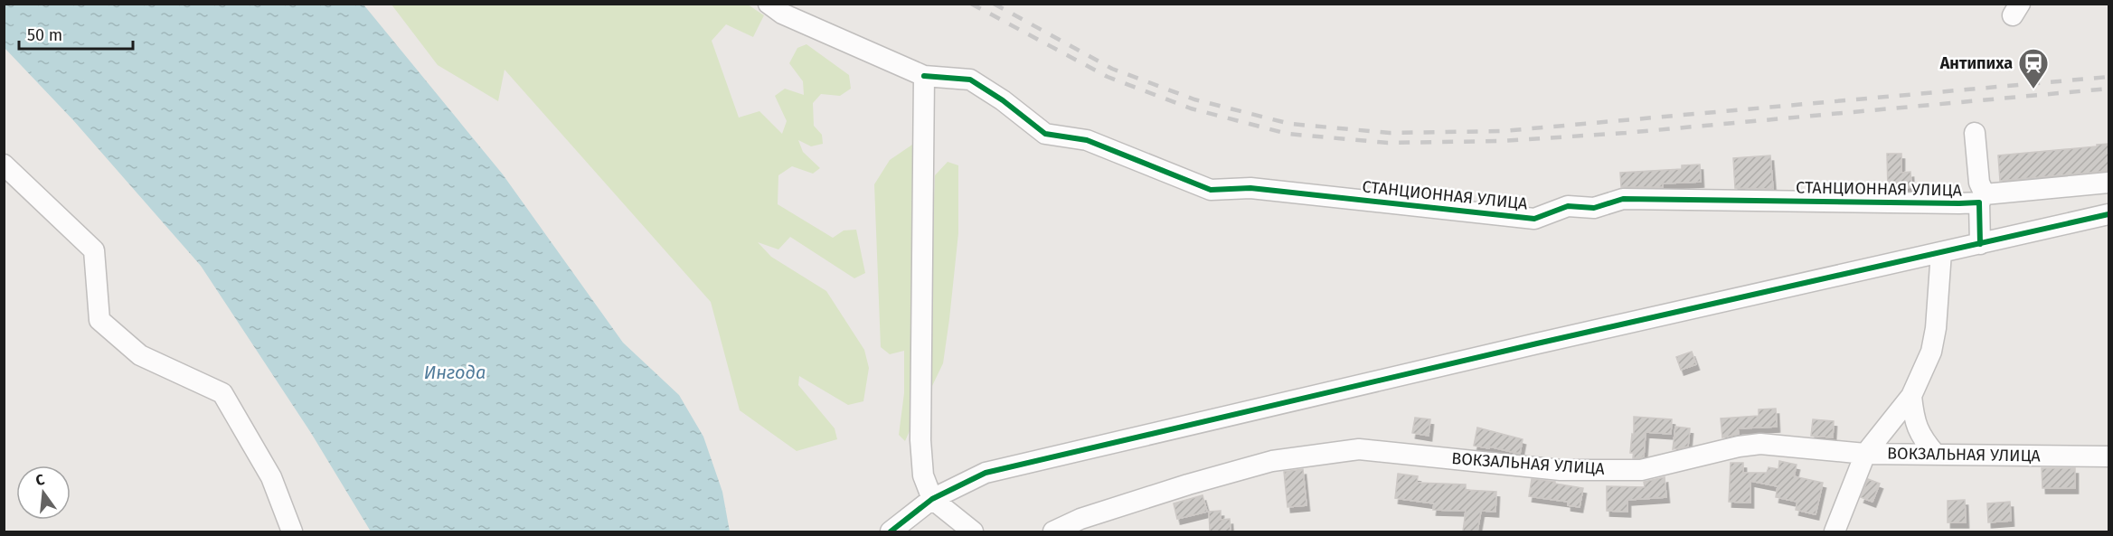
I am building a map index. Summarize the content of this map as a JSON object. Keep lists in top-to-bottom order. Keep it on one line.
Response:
{"streets":{"street":["СТАНЦИОННАЯ УЛИЦА","ВОКЗАЛЬНАЯ УЛИЦА"]},"water":["Ингода"],"places":{"station":["Антипиха"]},"scale_bar":"50 m","north":"top"}
